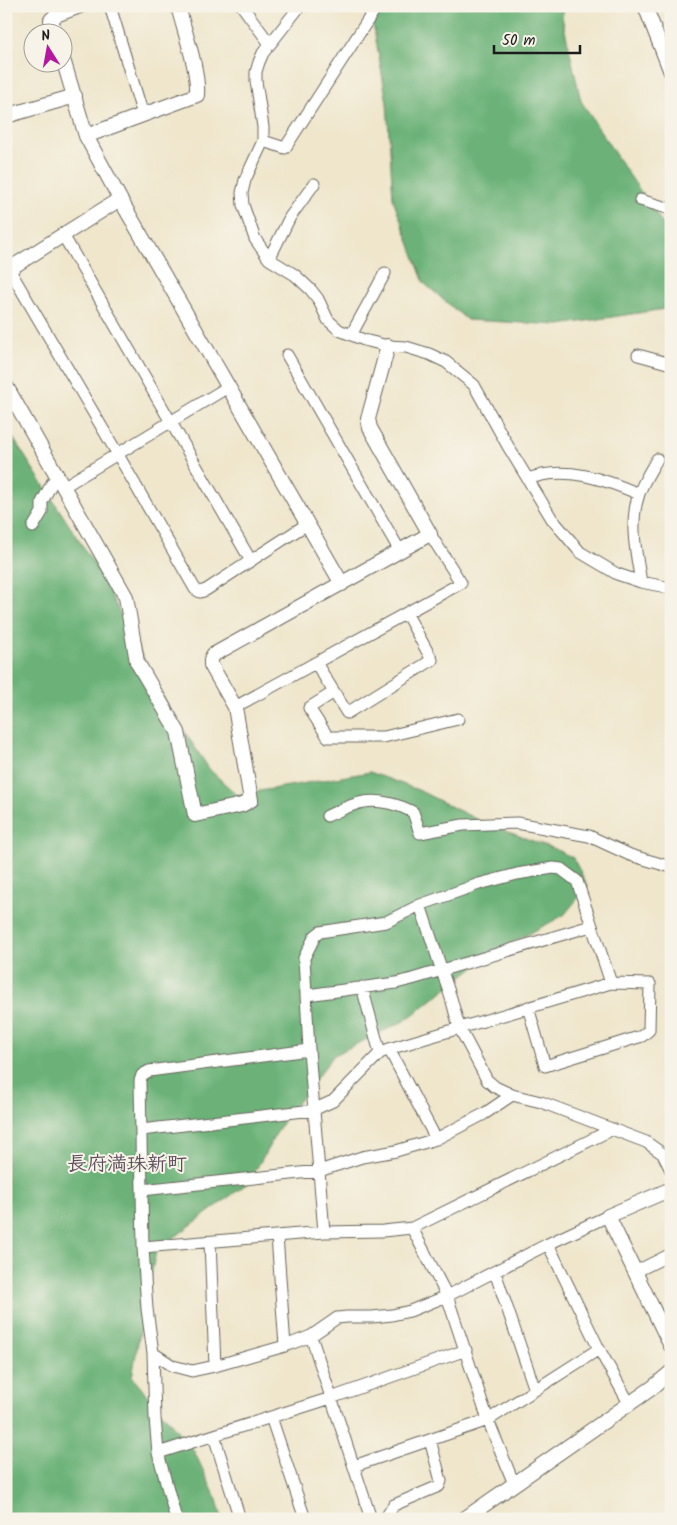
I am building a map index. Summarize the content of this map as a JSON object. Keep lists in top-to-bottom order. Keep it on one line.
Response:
{"districts":["長府満珠新町"],"scale_bar":"50 m","north":"top"}
